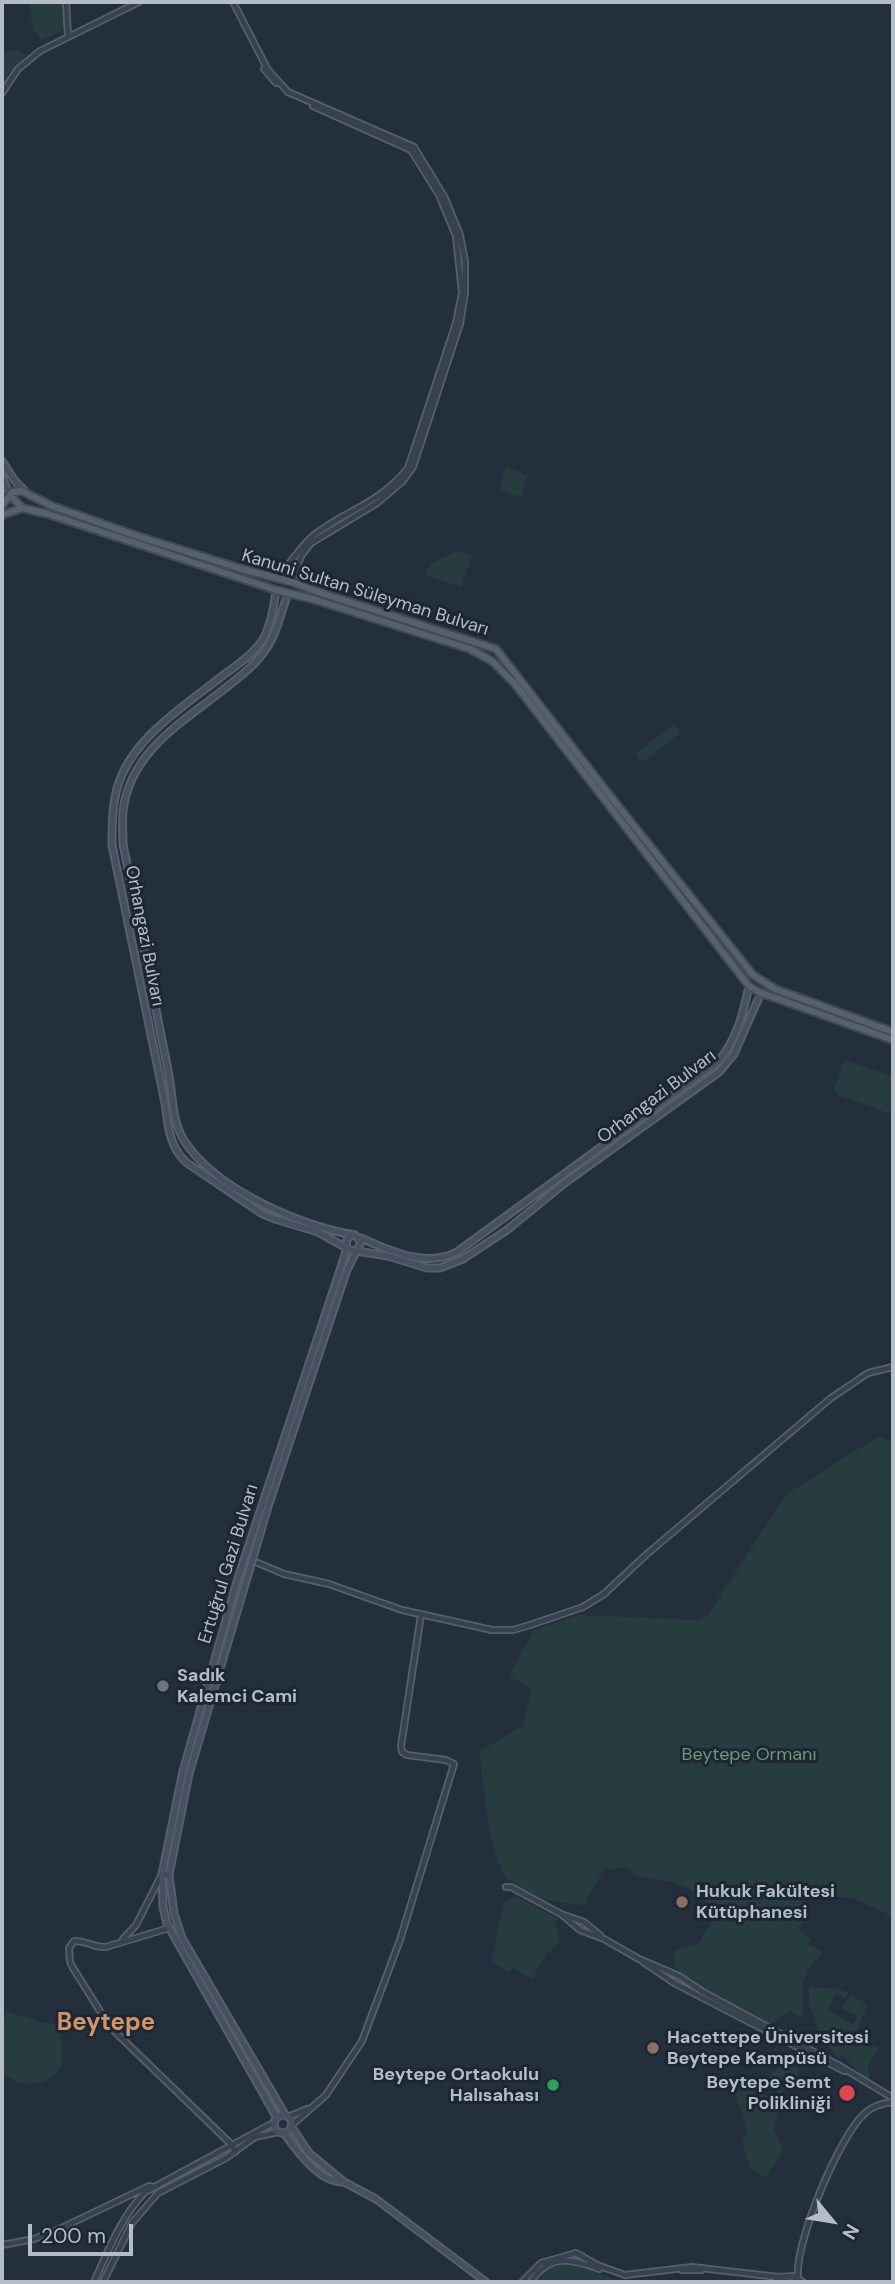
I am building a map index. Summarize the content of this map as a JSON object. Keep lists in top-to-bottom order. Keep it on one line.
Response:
{"streets":{"main road":["Kanuni Sultan Süleyman Bulvarı","Orhangazi Bulvarı","Ertuğrul Gazi Bulvarı"]},"crossings":[["Kanuni Sultan Süleyman Bulvarı","Orhangazi Bulvarı"],["Orhangazi Bulvarı","Ertuğrul Gazi Bulvarı"]],"districts":["Beytepe"],"parks":["Beytepe Ormanı"],"places":["Sadık Kalemci Cami","Hukuk Fakültesi Kütüphanesi","Hacettepe Üniversitesi Beytepe Kampüsü","Beytepe Ortaokulu Halısahası","Beytepe Semt Polikliniği"],"scale_bar":"200 m","north":"bottom right"}
